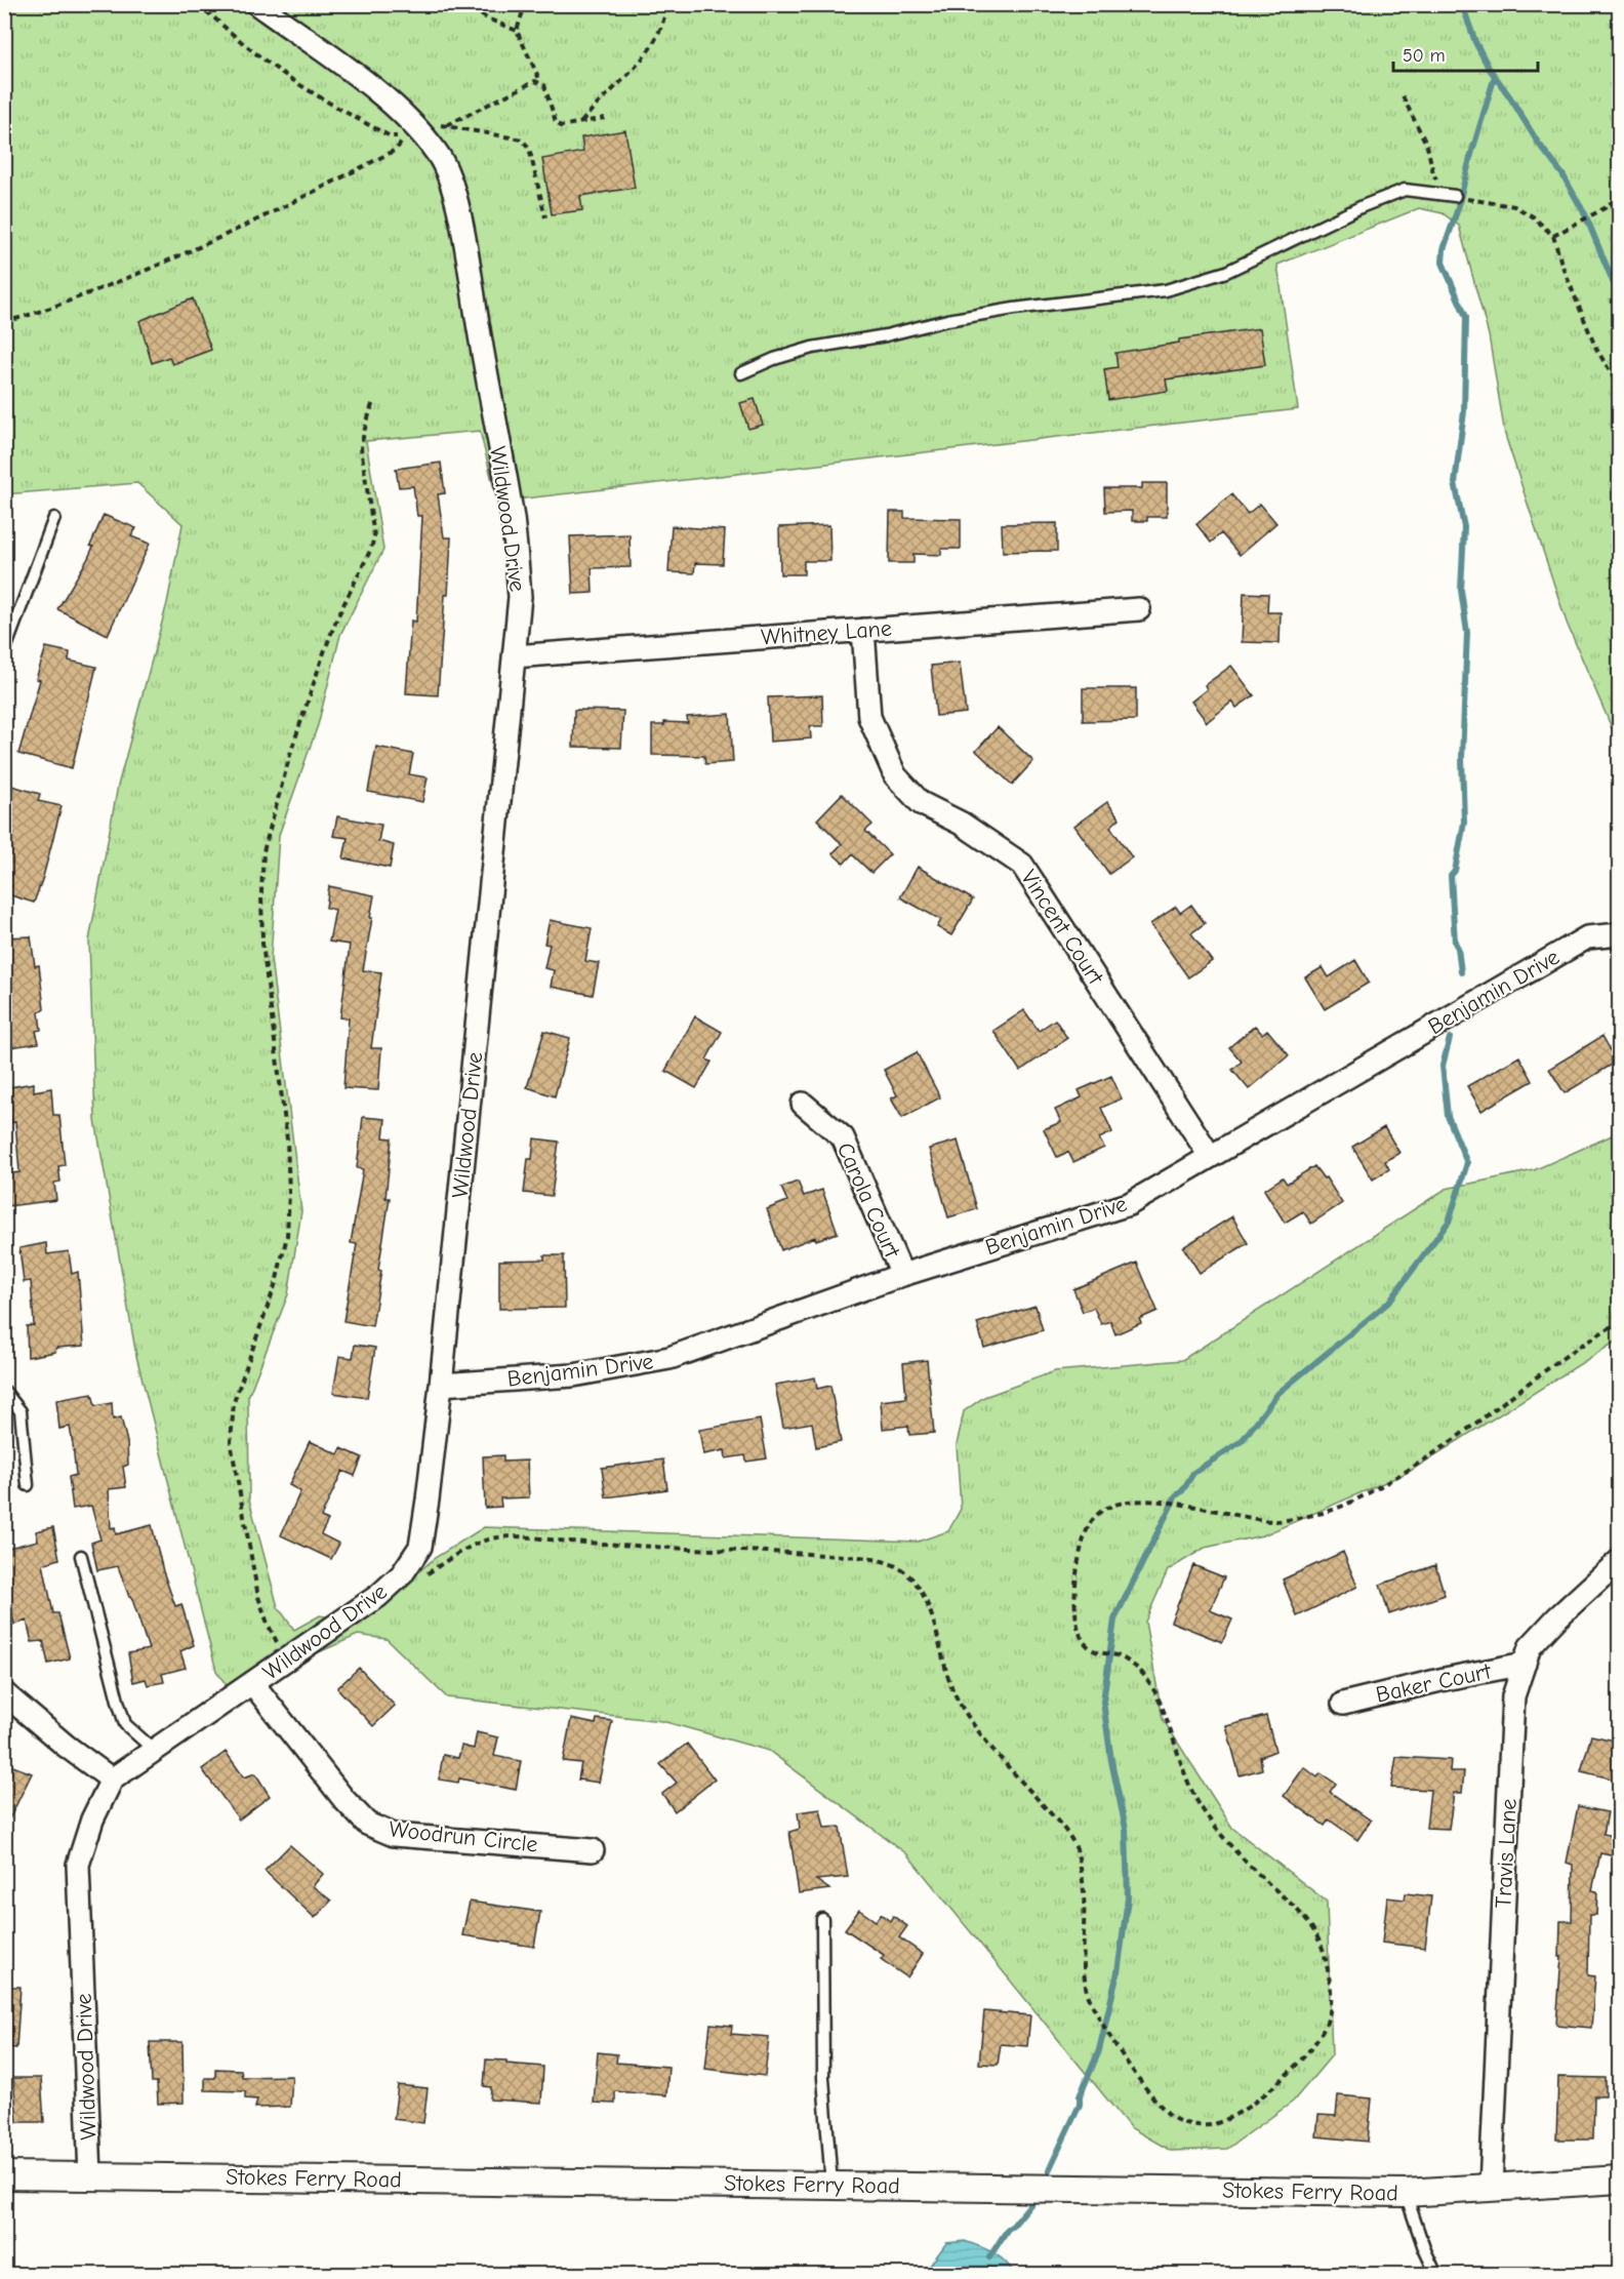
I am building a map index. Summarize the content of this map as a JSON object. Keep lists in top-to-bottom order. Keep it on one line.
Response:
{"streets":{"street":["Wildwood Drive","Whitney Lane","Vincent Court","Benjamin Drive","Carola Court","Baker Court","Woodrun Circle","Travis Lane","Stokes Ferry Road"]},"crossings":[["Wildwood Drive","Whitney Lane"],["Wildwood Drive","Benjamin Drive"],["Wildwood Drive","Woodrun Circle"],["Wildwood Drive","Stokes Ferry Road"],["Whitney Lane","Vincent Court"],["Vincent Court","Benjamin Drive"],["Benjamin Drive","Carola Court"],["Baker Court","Travis Lane"],["Travis Lane","Stokes Ferry Road"]],"scale_bar":"50 m"}
